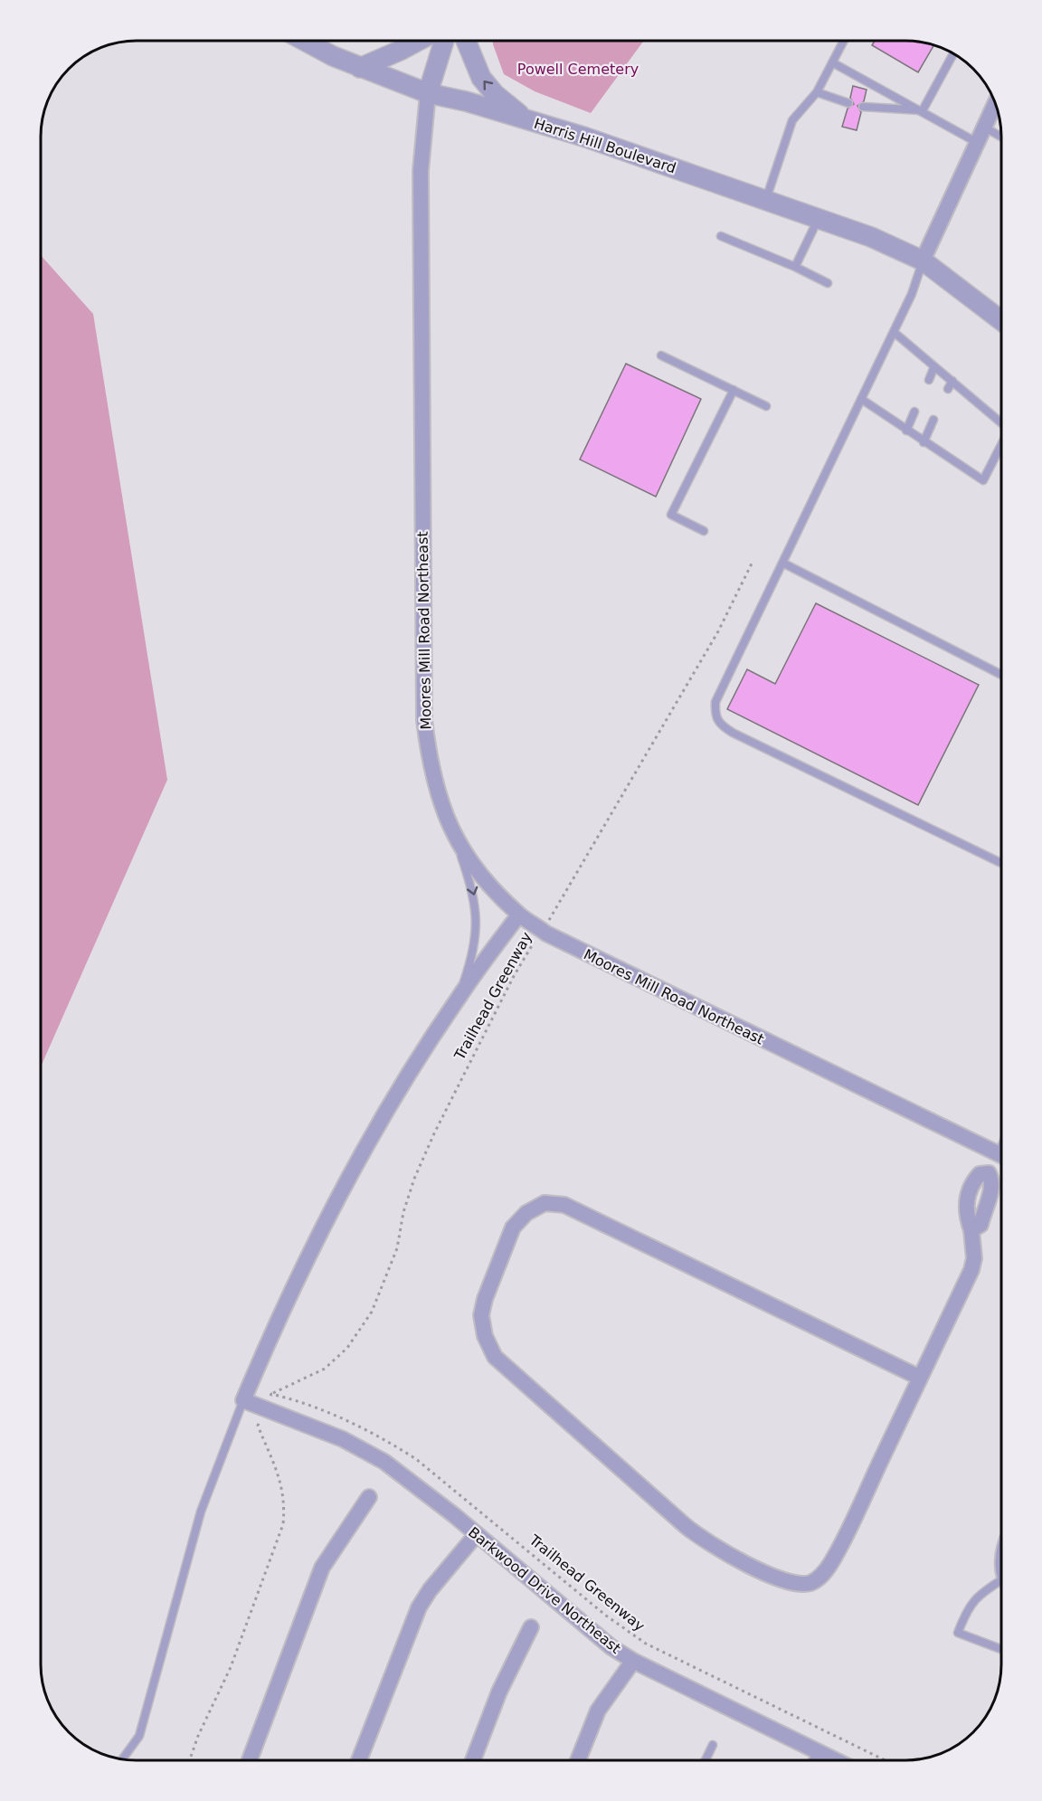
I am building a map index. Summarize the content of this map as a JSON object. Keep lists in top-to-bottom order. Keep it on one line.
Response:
{"streets":{"street":["Harris Hill Boulevard","Moores Mill Road Northeast","Barkwood Drive Northeast"],"path":["Trailhead Greenway"]},"crossings":[["Harris Hill Boulevard","Moores Mill Road Northeast"],["Moores Mill Road Northeast","Trailhead Greenway"]],"parks":["Powell Cemetery"]}
